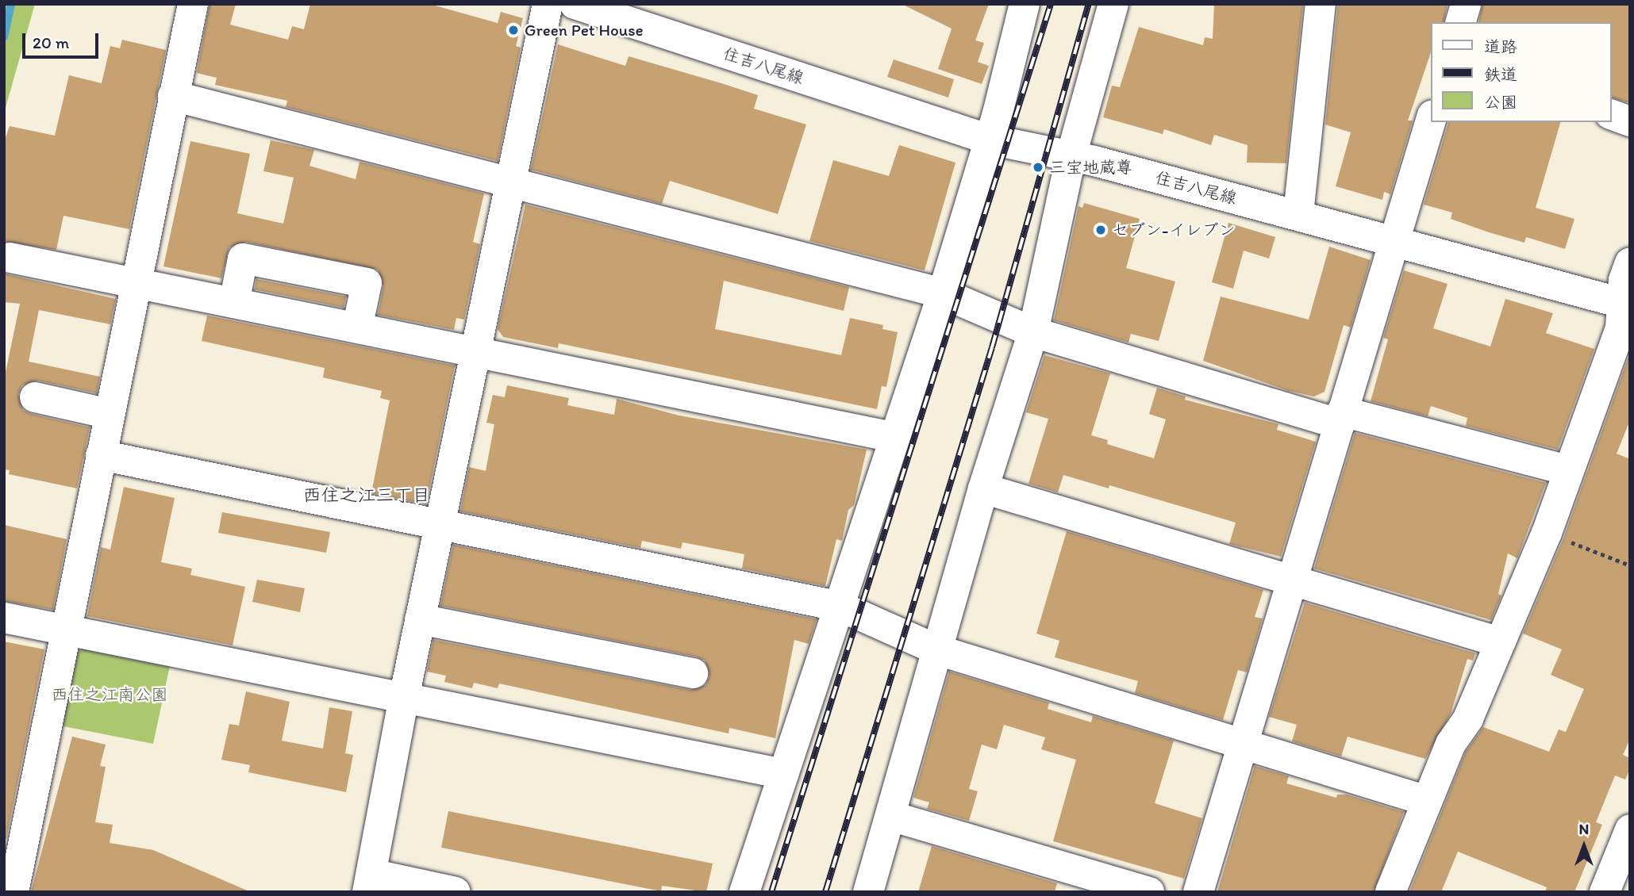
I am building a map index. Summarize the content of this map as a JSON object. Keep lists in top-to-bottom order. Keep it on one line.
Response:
{"streets":{"street":["住吉八尾線"]},"districts":["西住之江三丁目"],"parks":["西住之江南公園"],"places":["Green Pet House","三宝地蔵尊","セブン-イレブン"],"legend":["道路","鉄道","公園"],"scale_bar":"20 m","north":"top"}
